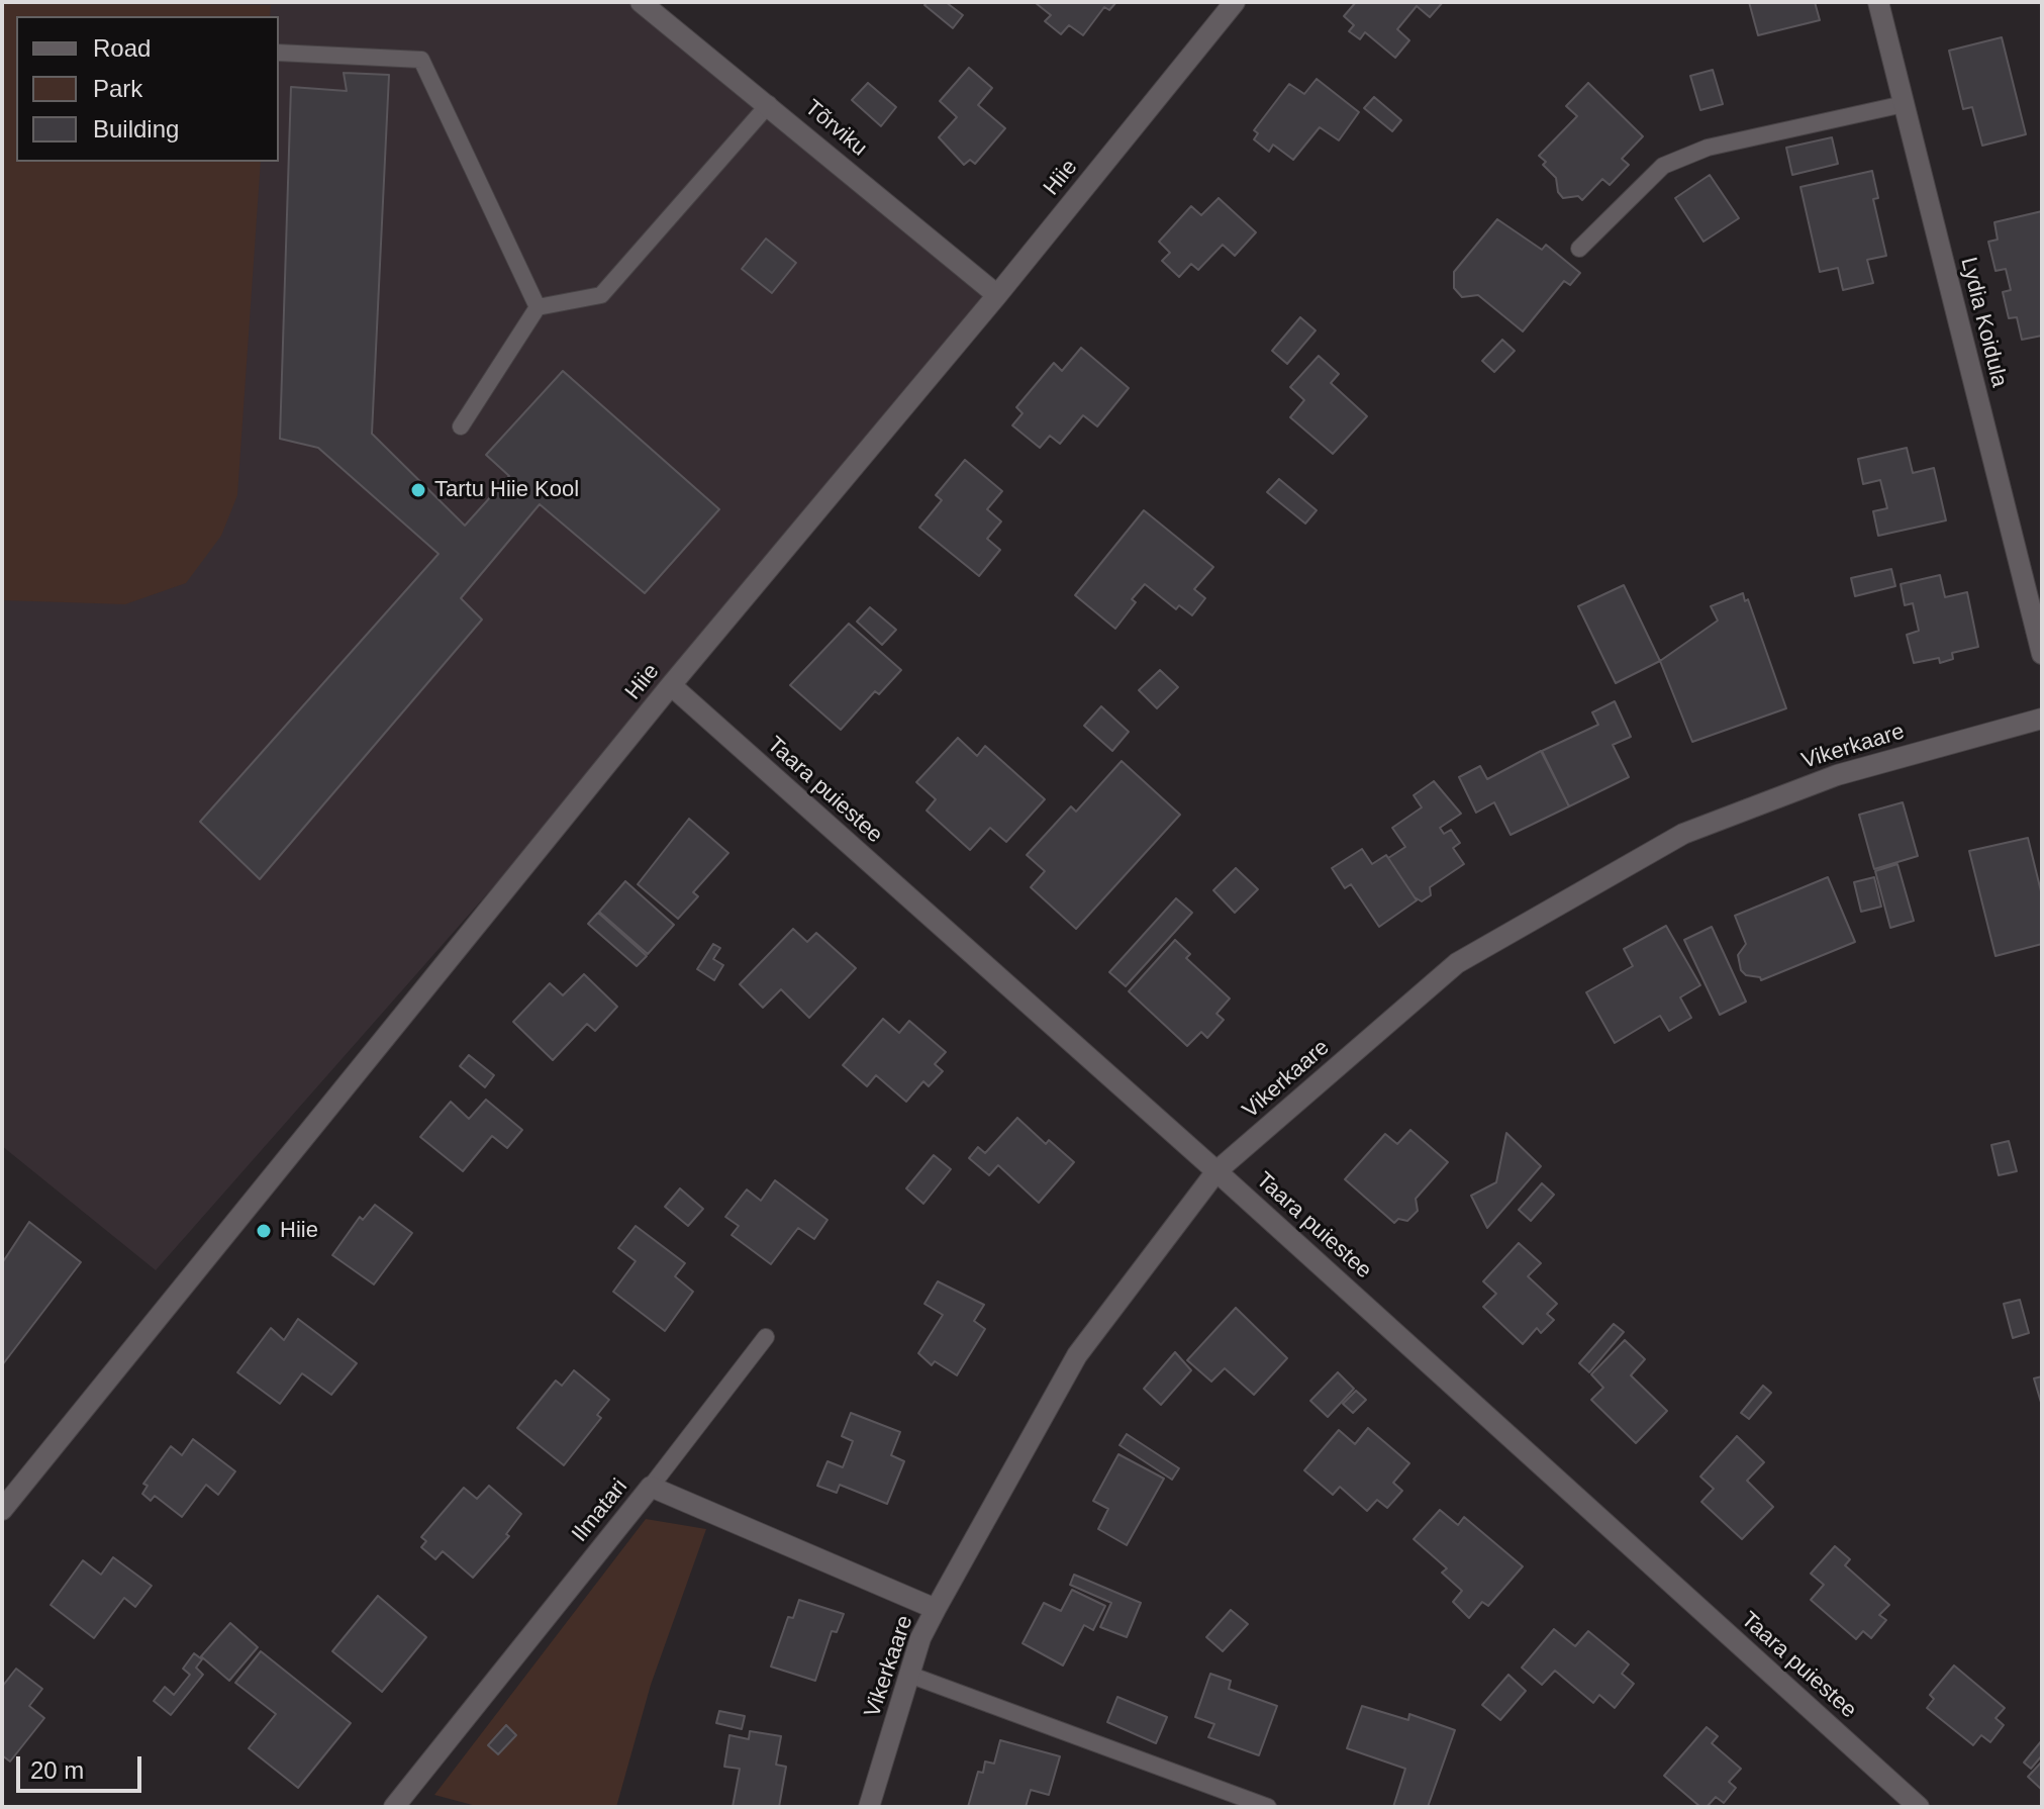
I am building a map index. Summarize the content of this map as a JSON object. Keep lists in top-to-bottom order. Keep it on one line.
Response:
{"streets":{"street":["Tõrviku","Hiie","Lydia Koidula","Vikerkaare","Taara puiestee","Ilmatari"]},"crossings":[["Tõrviku","Hiie"],["Hiie","Taara puiestee"],["Vikerkaare","Taara puiestee"],["Vikerkaare","Ilmatari"]],"places":["Tartu Hiie Kool","Hiie"],"legend":["Road","Park","Building"],"scale_bar":"20 m"}
